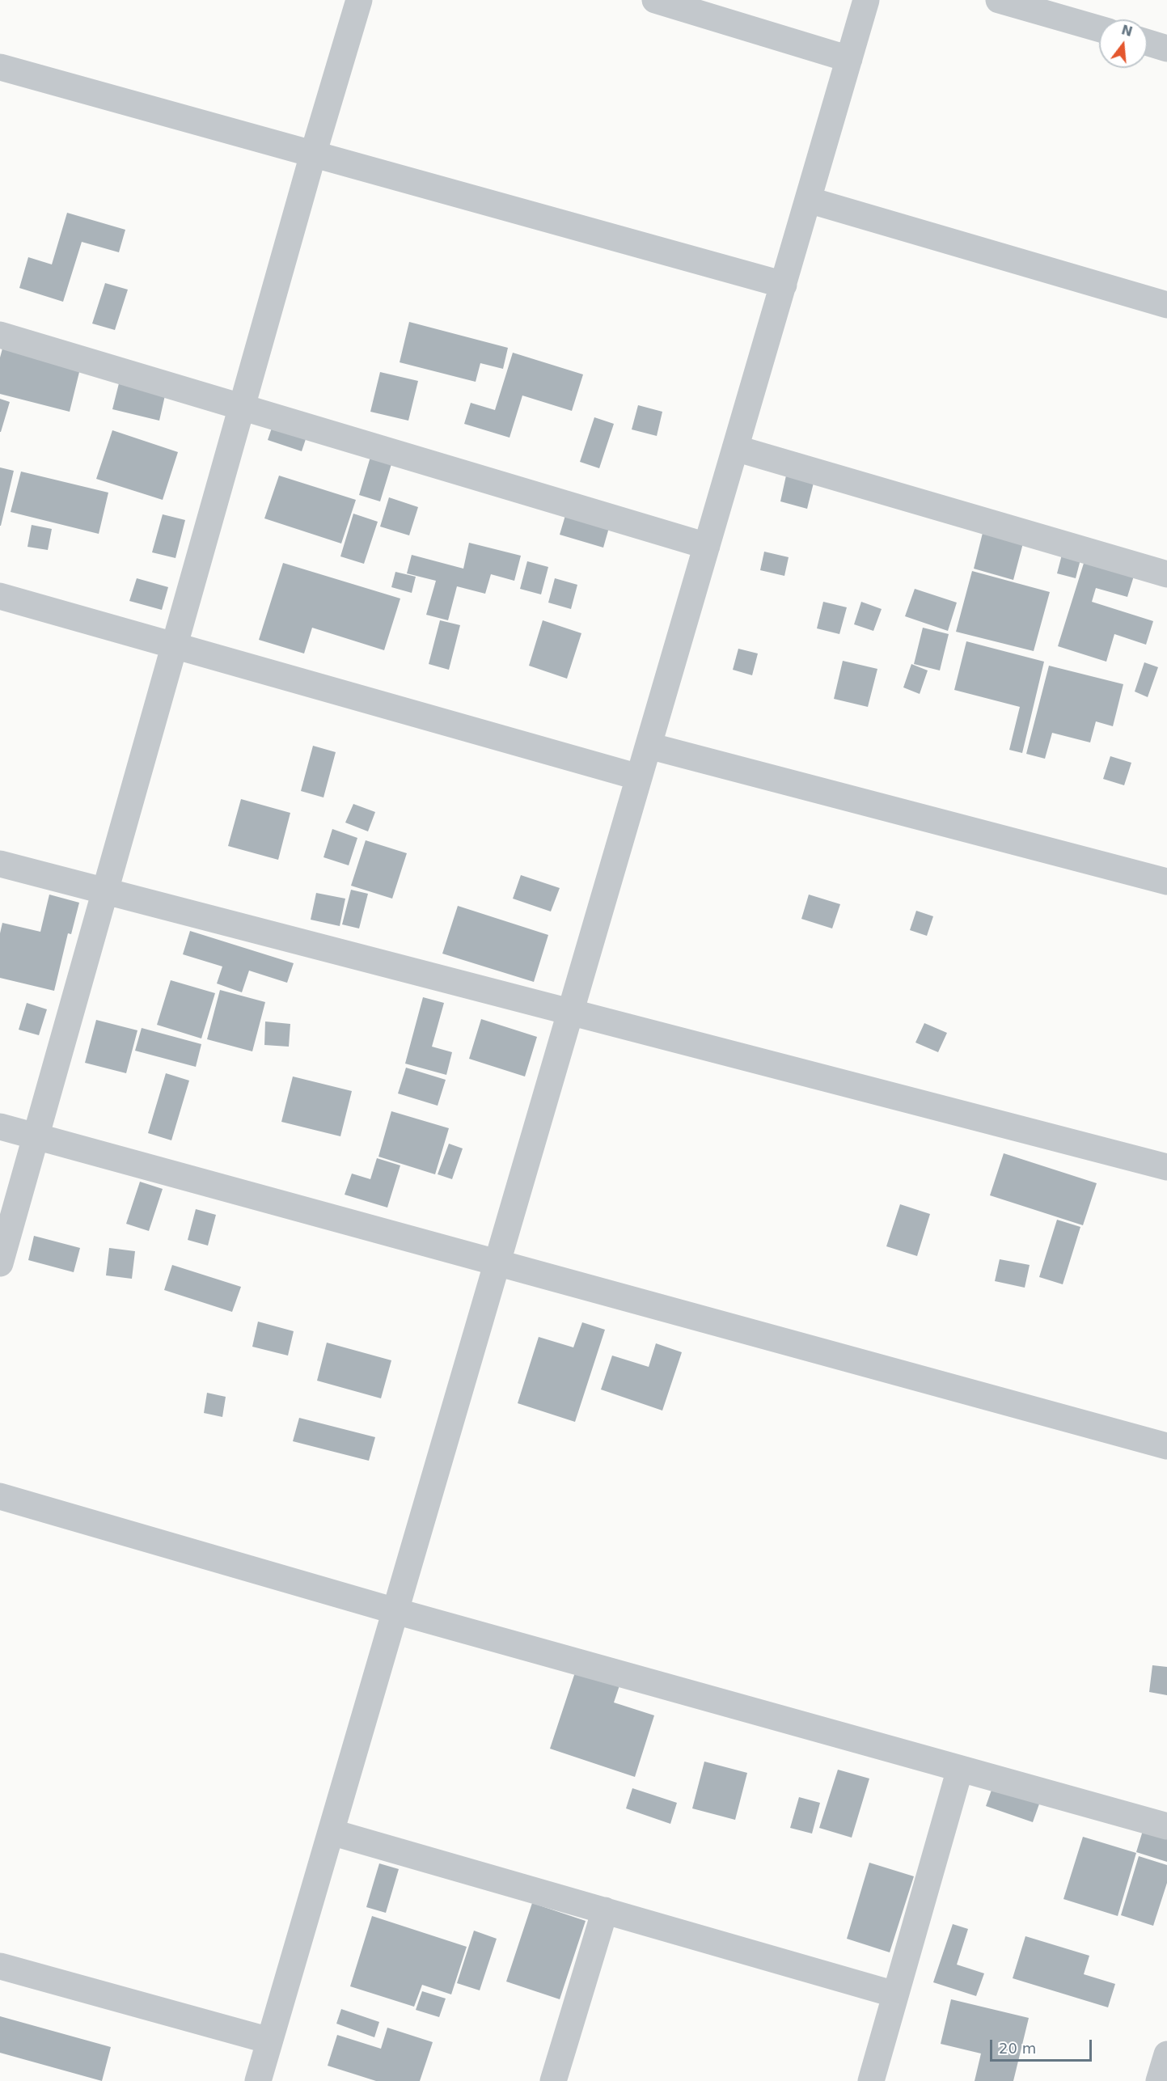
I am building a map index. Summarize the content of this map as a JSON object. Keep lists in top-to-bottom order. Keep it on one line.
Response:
{"scale_bar":"20 m","north":"top"}
